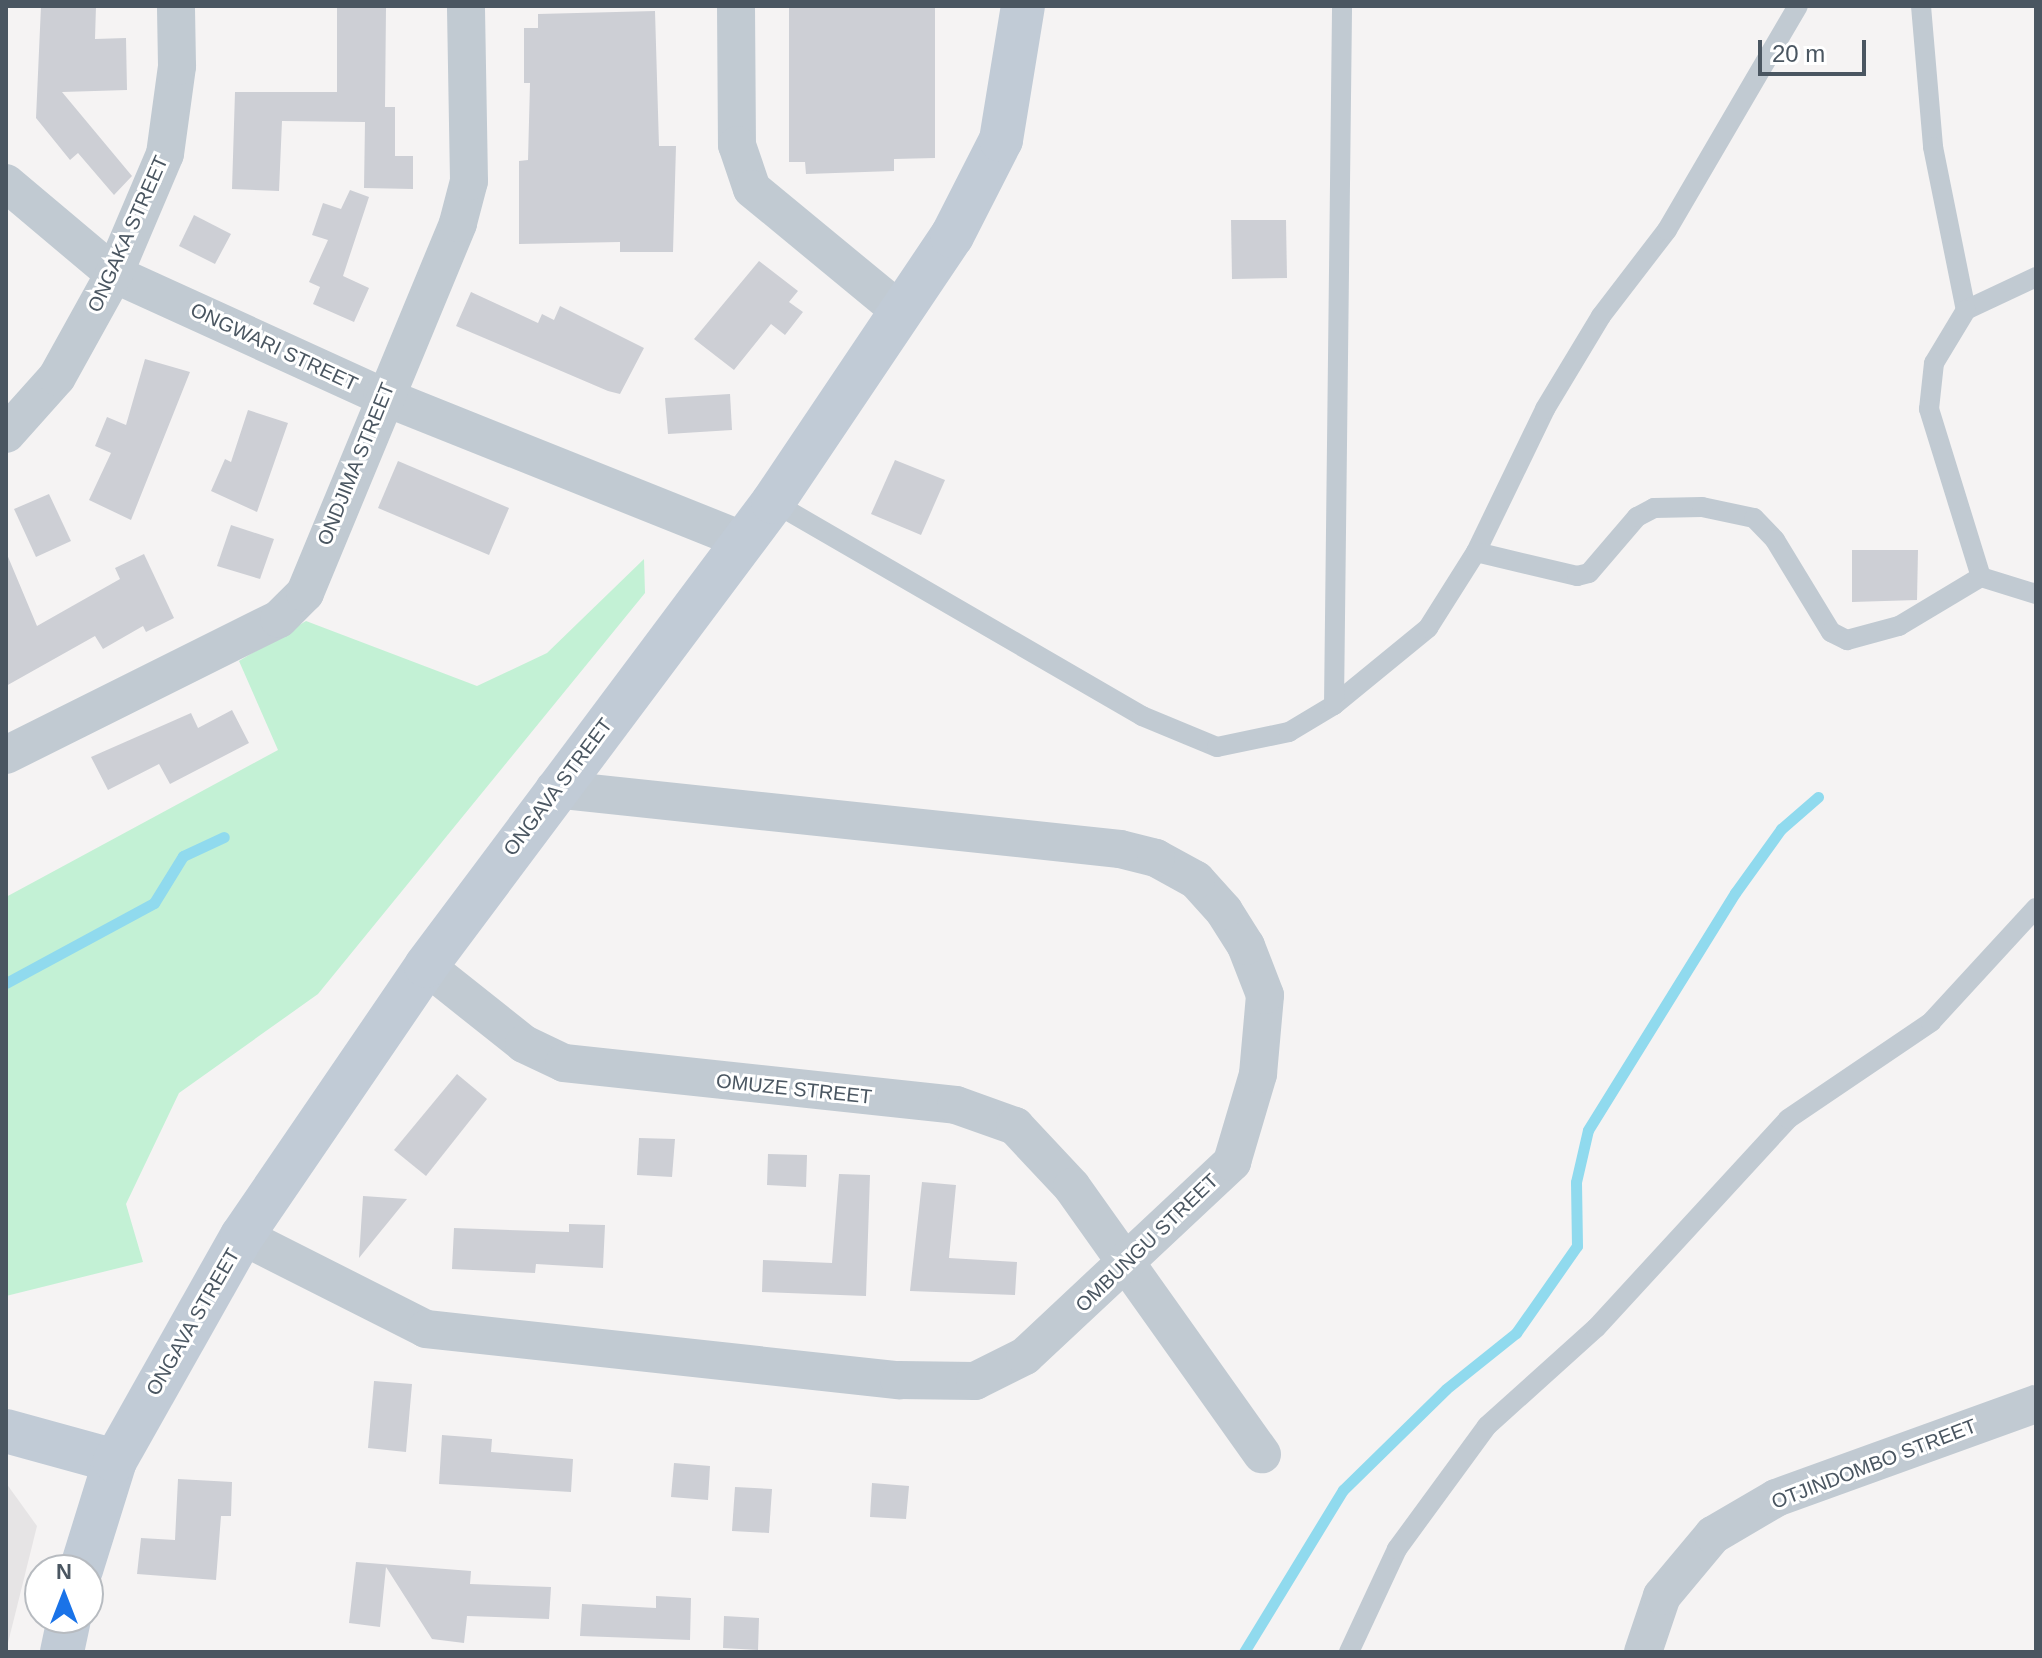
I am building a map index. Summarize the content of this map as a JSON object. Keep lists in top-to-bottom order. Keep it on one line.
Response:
{"streets":{"street":["ONGAKA STREET","ONGWARI STREET","ONDJIMA STREET","ONGAVA STREET","OMUZE STREET","OMBUNGU STREET","OTJINDOMBO STREET"]},"crossings":[["ONGAKA STREET","ONGWARI STREET"],["ONGWARI STREET","ONDJIMA STREET"],["ONGWARI STREET","ONGAVA STREET"],["ONGAVA STREET","OMUZE STREET"],["ONGAVA STREET","OMBUNGU STREET"],["OMUZE STREET","OMBUNGU STREET"]],"scale_bar":"20 m","north":"top"}
